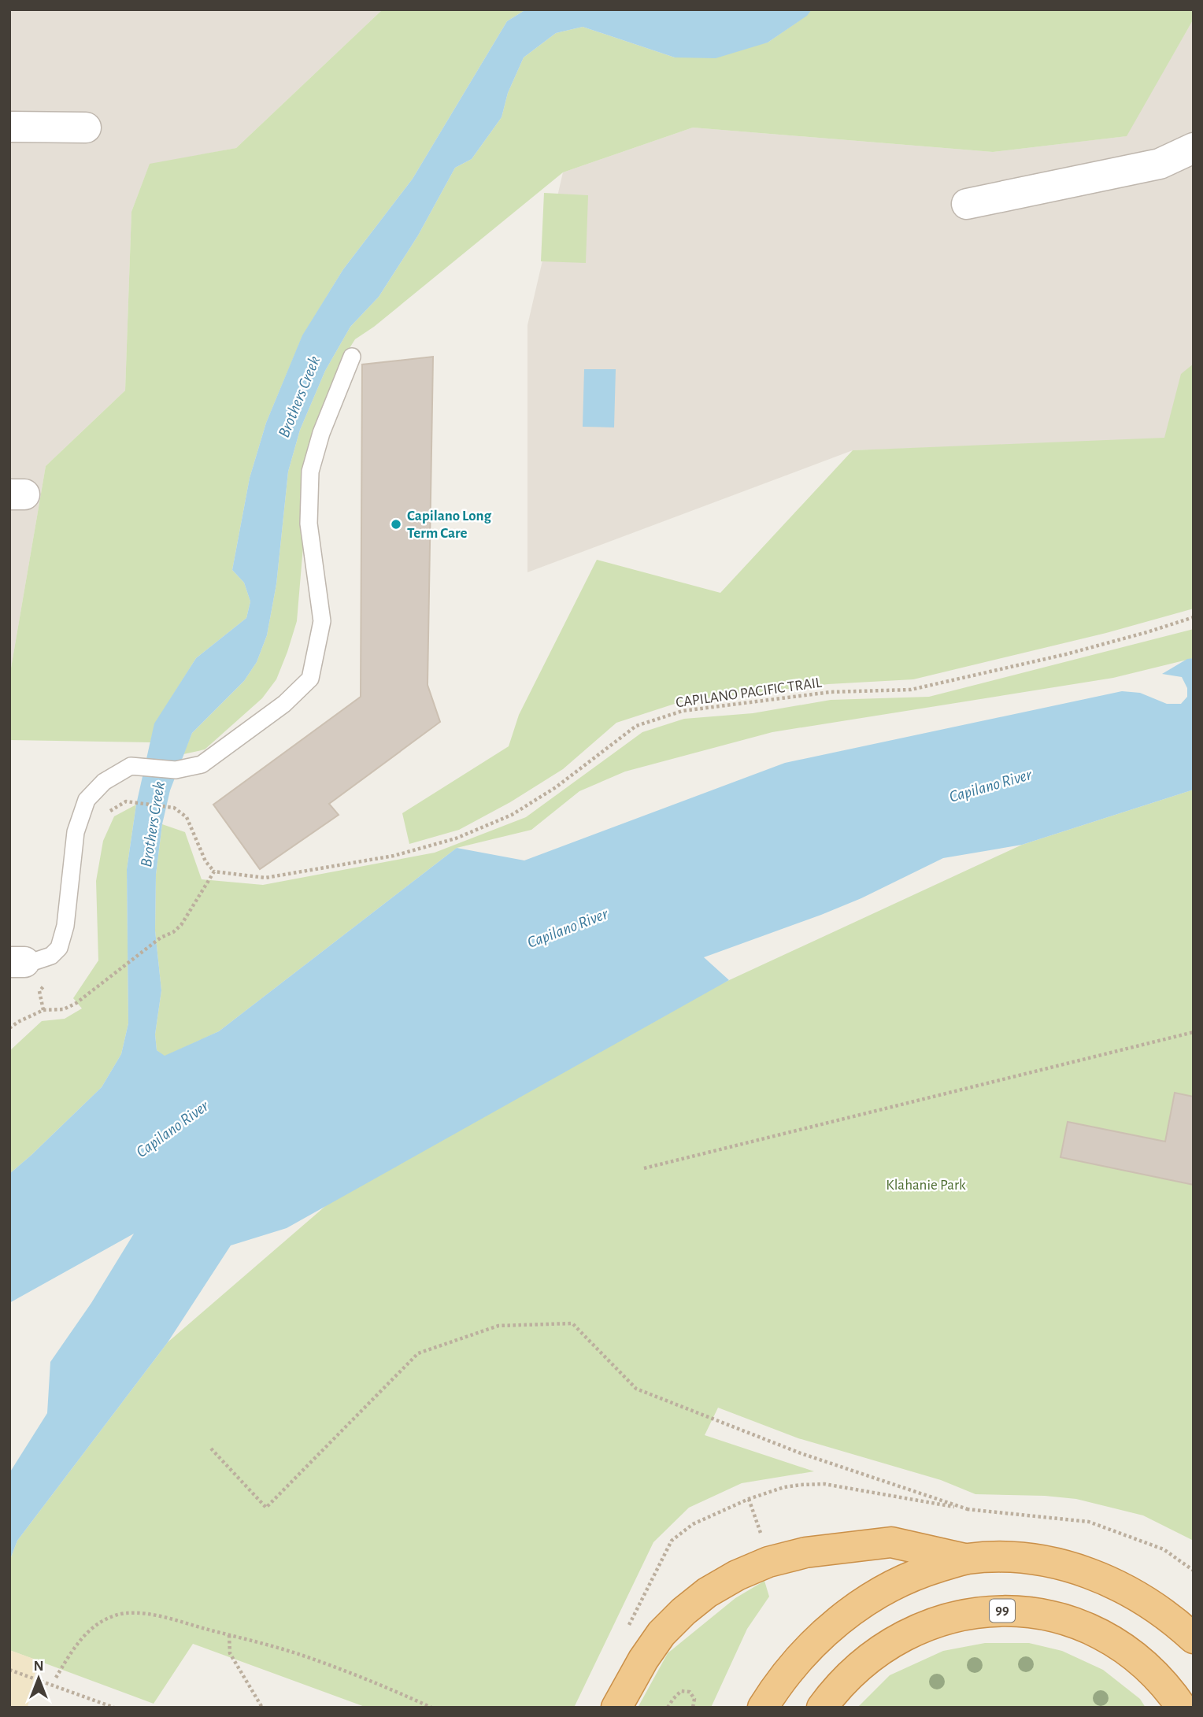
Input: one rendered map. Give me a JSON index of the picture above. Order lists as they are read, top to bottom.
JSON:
{
  "streets": {
    "highway": ["99"],
    "path": ["CAPILANO PACIFIC TRAIL"]
  },
  "water": ["Brothers Creek", "Capilano River"],
  "parks": ["Klahanie Park"],
  "places": ["Capilano Long Term Care"],
  "north": "top"
}
